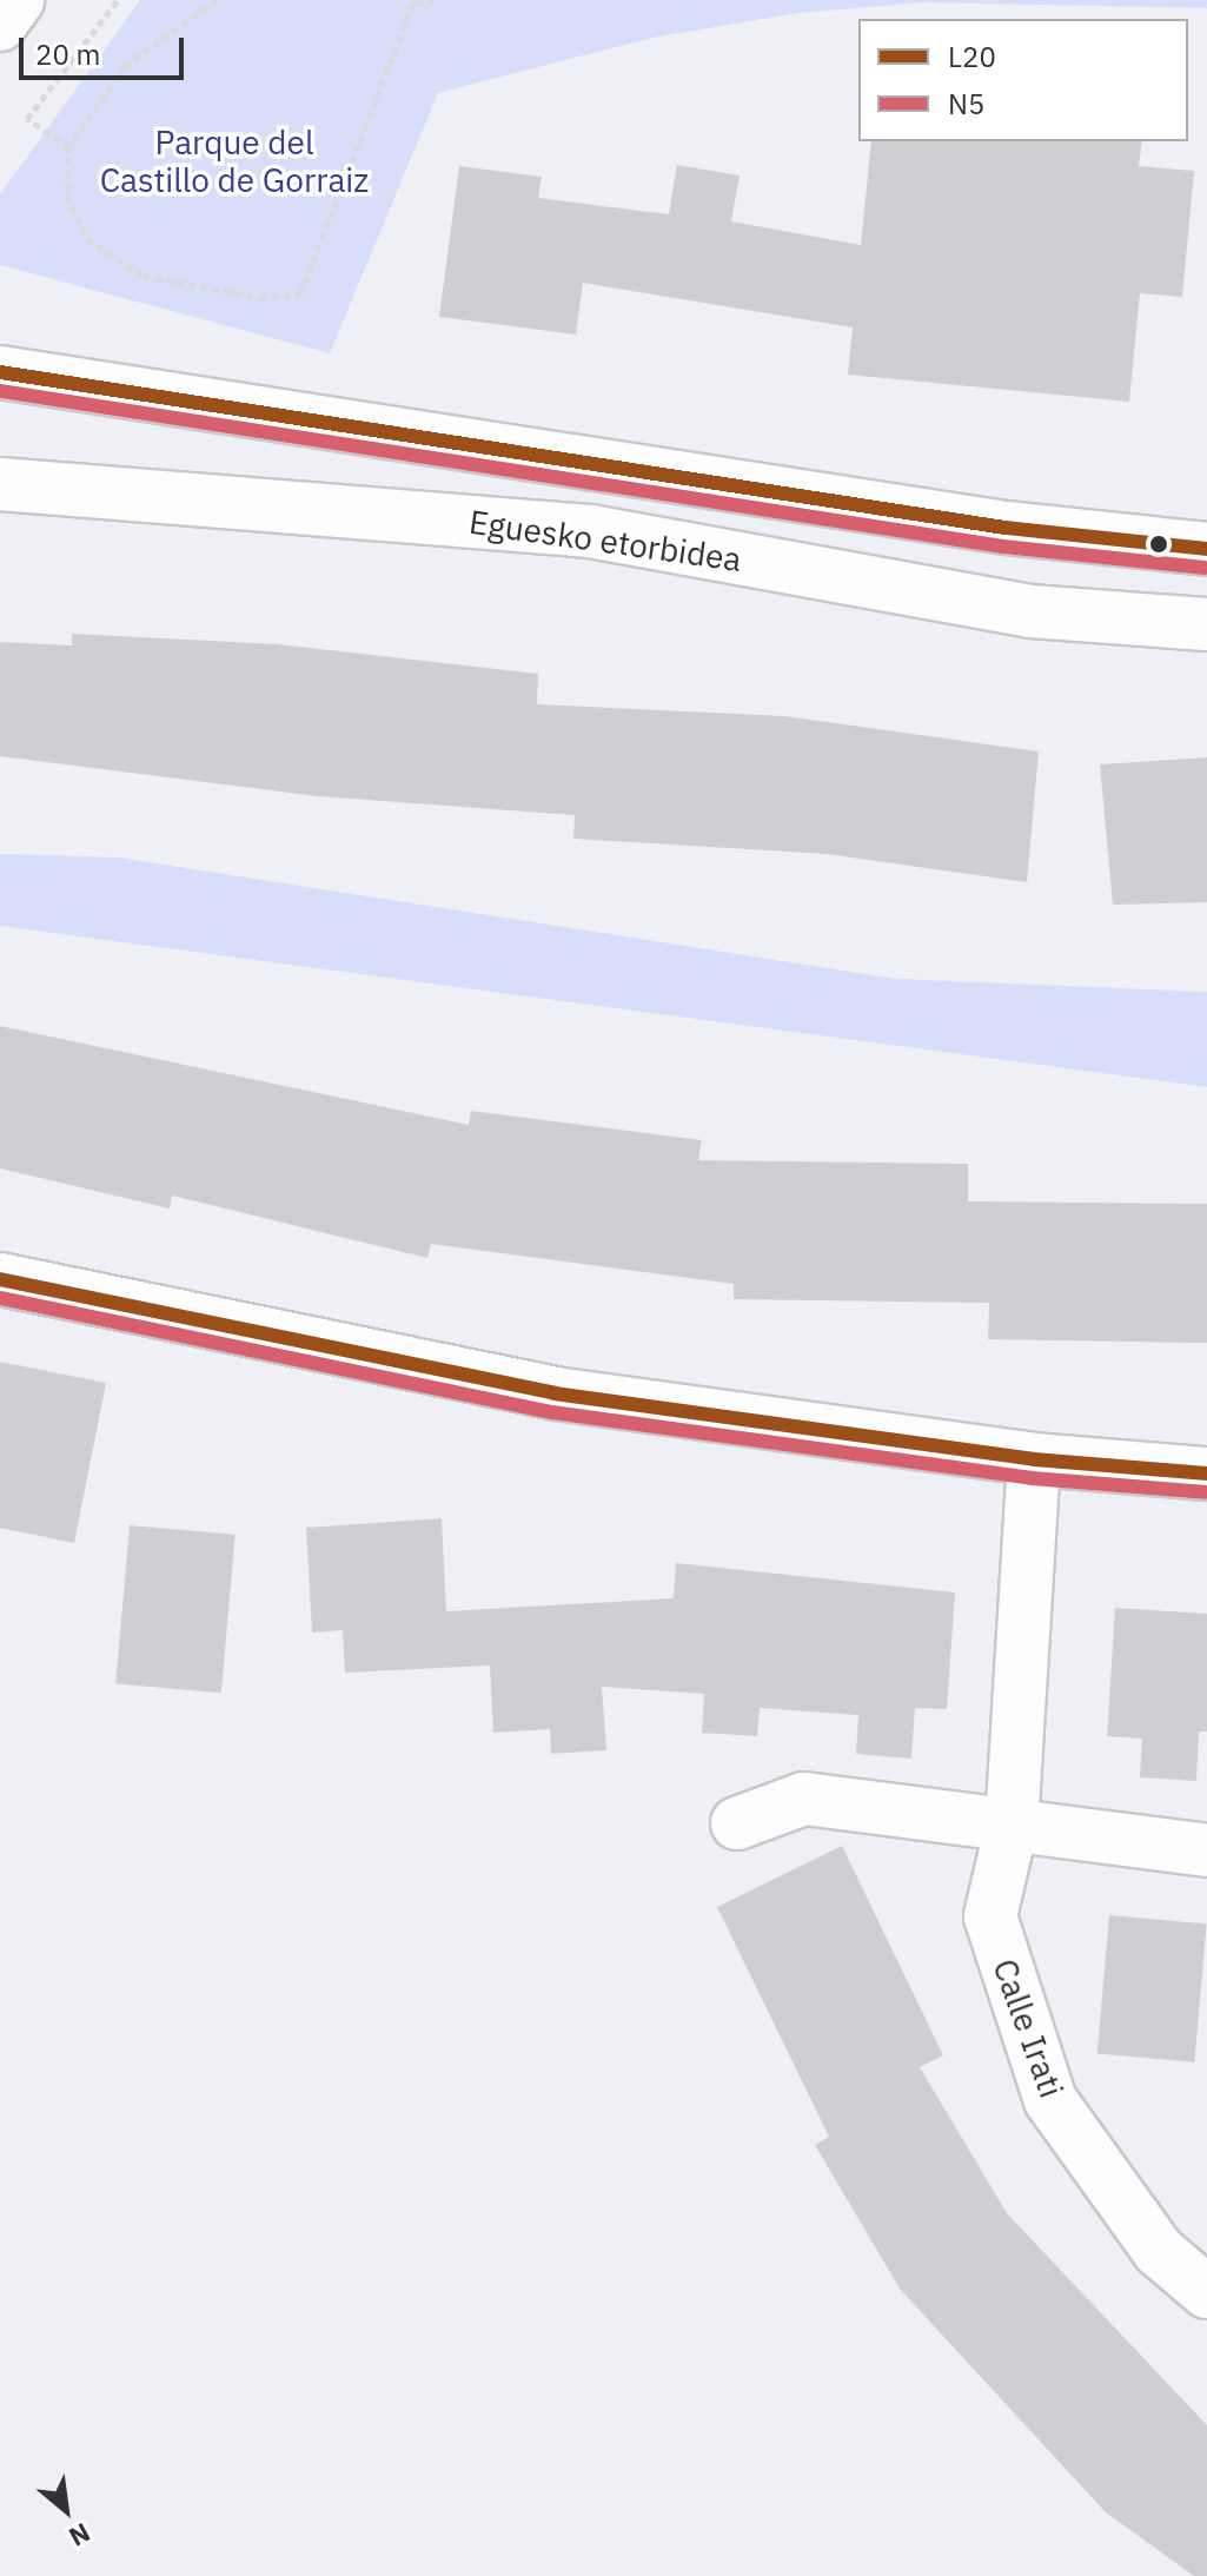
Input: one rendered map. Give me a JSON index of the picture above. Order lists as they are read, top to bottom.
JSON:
{
  "streets": {
    "street": ["Eguesko etorbidea", "Calle Irati"]
  },
  "parks": ["Parque del Castillo de Gorraiz"],
  "lines": ["transit line L20", "transit line N5"],
  "legend": ["L20", "N5"],
  "scale_bar": "20 m",
  "north": "bottom right"
}
